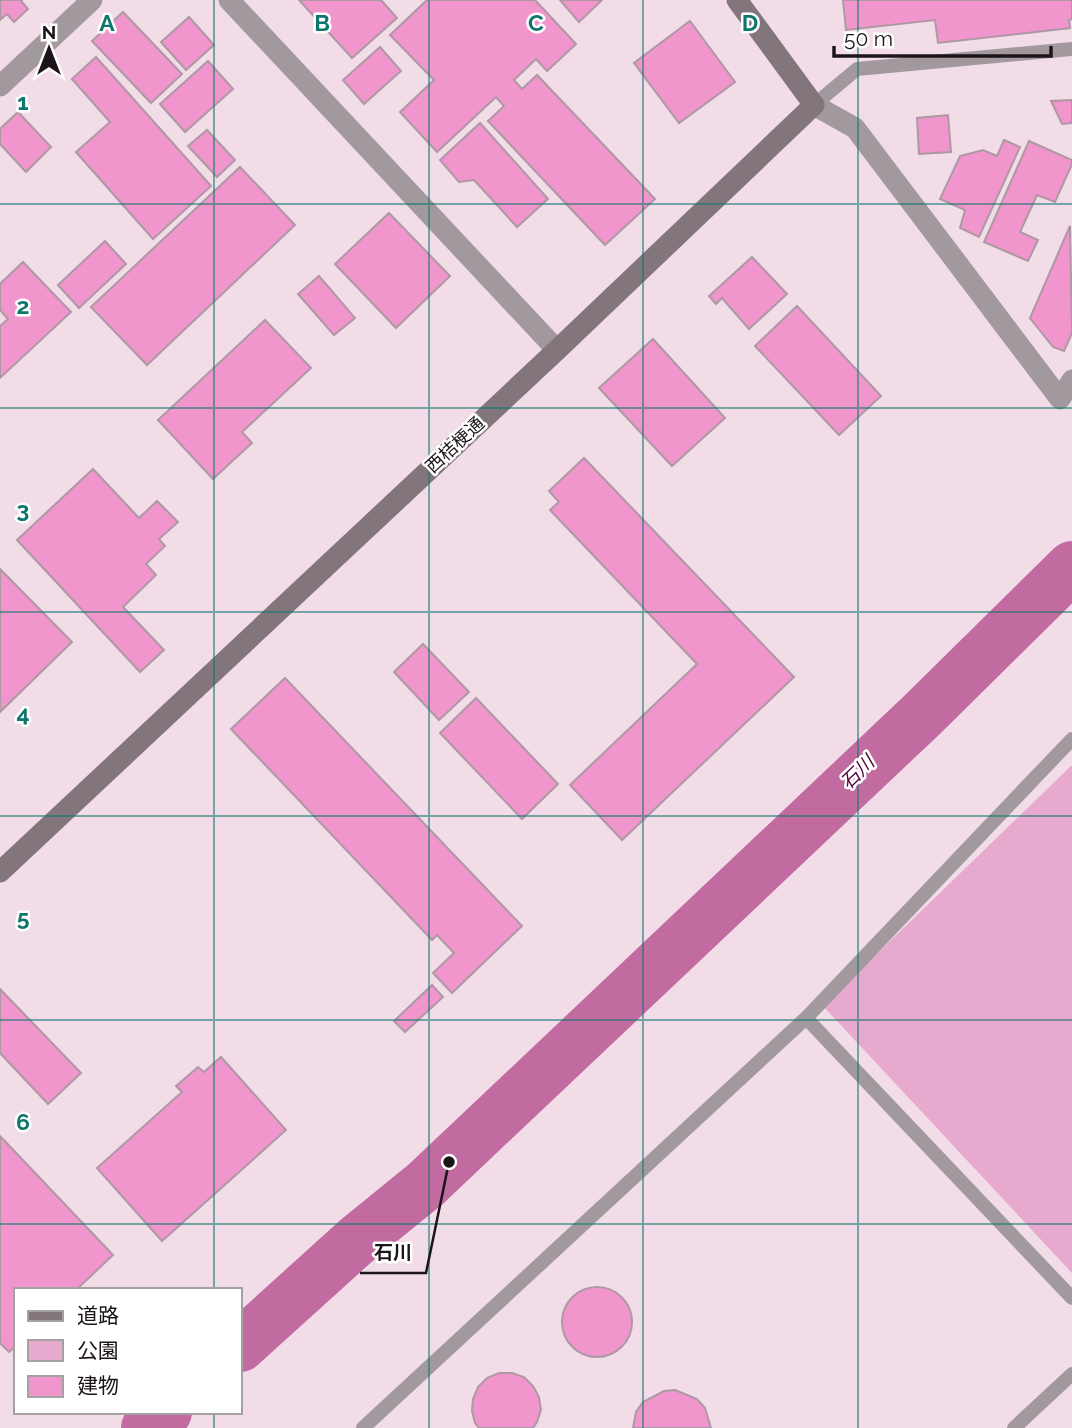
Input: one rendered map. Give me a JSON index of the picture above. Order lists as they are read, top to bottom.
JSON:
{
  "streets": {
    "street": ["西桔梗通"]
  },
  "water": ["石川"],
  "places": ["石川"],
  "legend": ["道路", "公園", "建物"],
  "scale_bar": "50 m",
  "north": "top",
  "grid": {
    "columns": [
      "A",
      "B",
      "C",
      "D"
    ],
    "rows": [
      "1",
      "2",
      "3",
      "4",
      "5",
      "6"
    ]
  }
}
